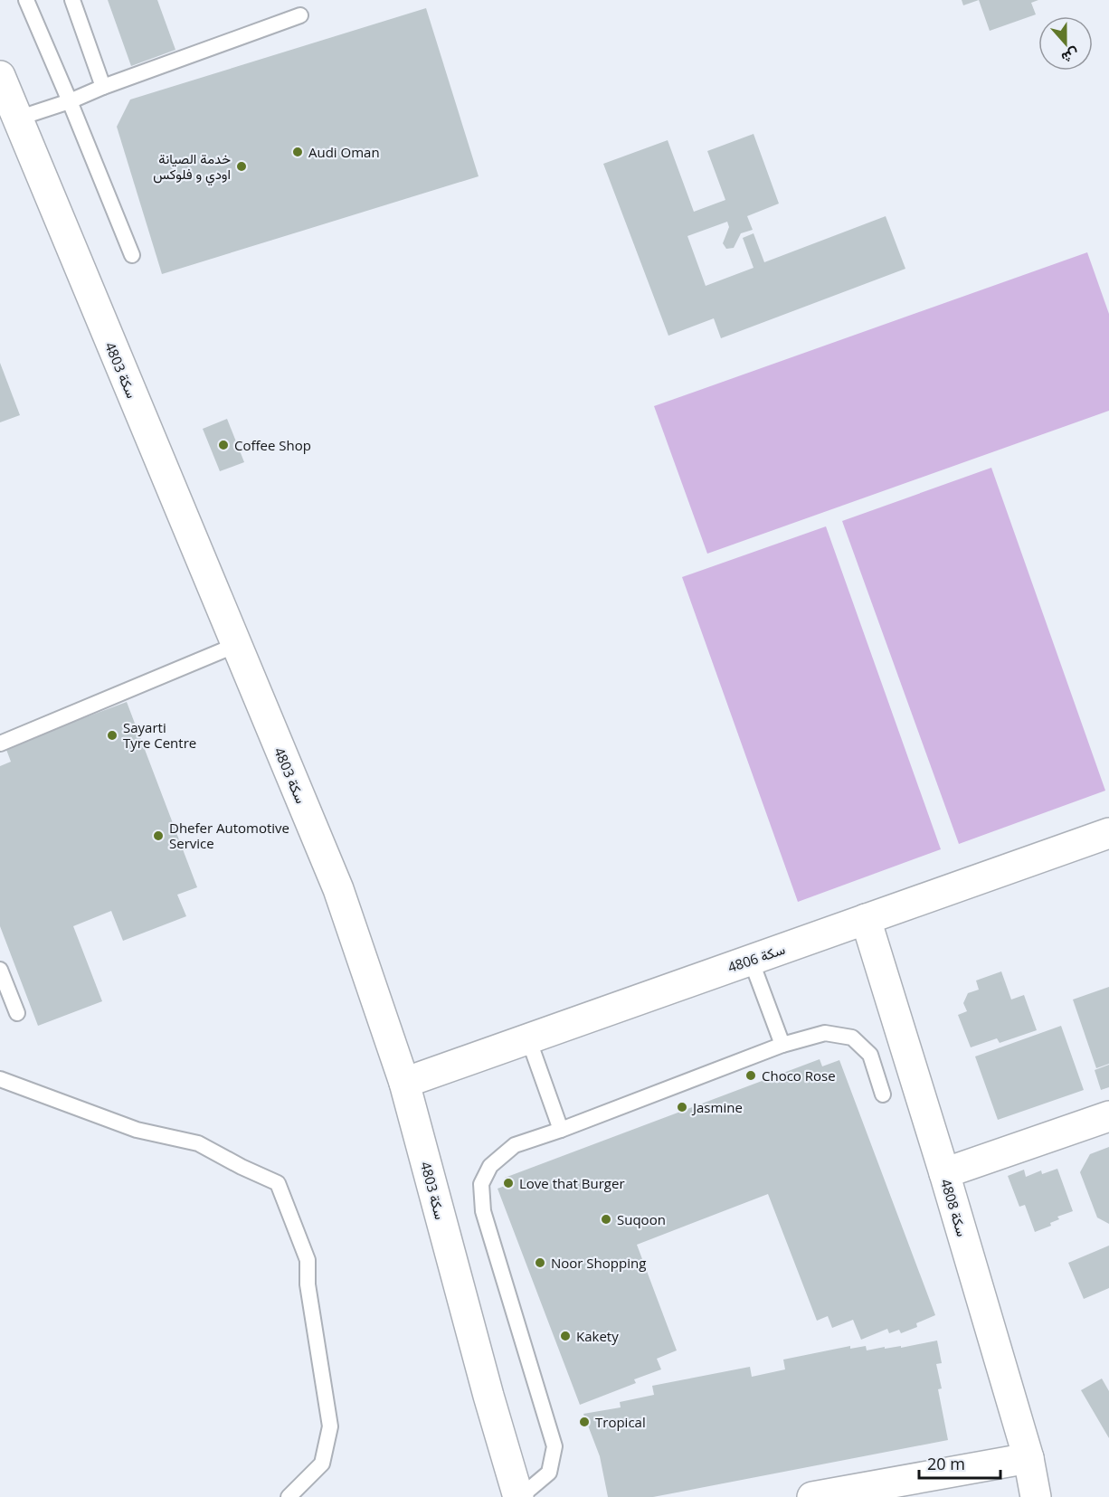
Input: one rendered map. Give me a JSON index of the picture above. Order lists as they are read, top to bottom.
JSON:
{
  "streets": {
    "street": ["سكة 4803", "سكة 4806", "سكة 4808"]
  },
  "crossings": [
    ["سكة 4803", "سكة 4806"],
    ["سكة 4806", "سكة 4808"]
  ],
  "places": [
    "Audi Oman",
    "خدمة الصيانة اودي و فلوكس",
    "Coffee Shop",
    "Sayarti Tyre Centre",
    "Dhefer Automotive Service",
    "Choco Rose",
    "Jasmine",
    "Love that Burger",
    "Suqoon",
    "Noor Shopping",
    "Kakety",
    "Tropical"
  ],
  "scale_bar": "20 m",
  "north": "bottom"
}
